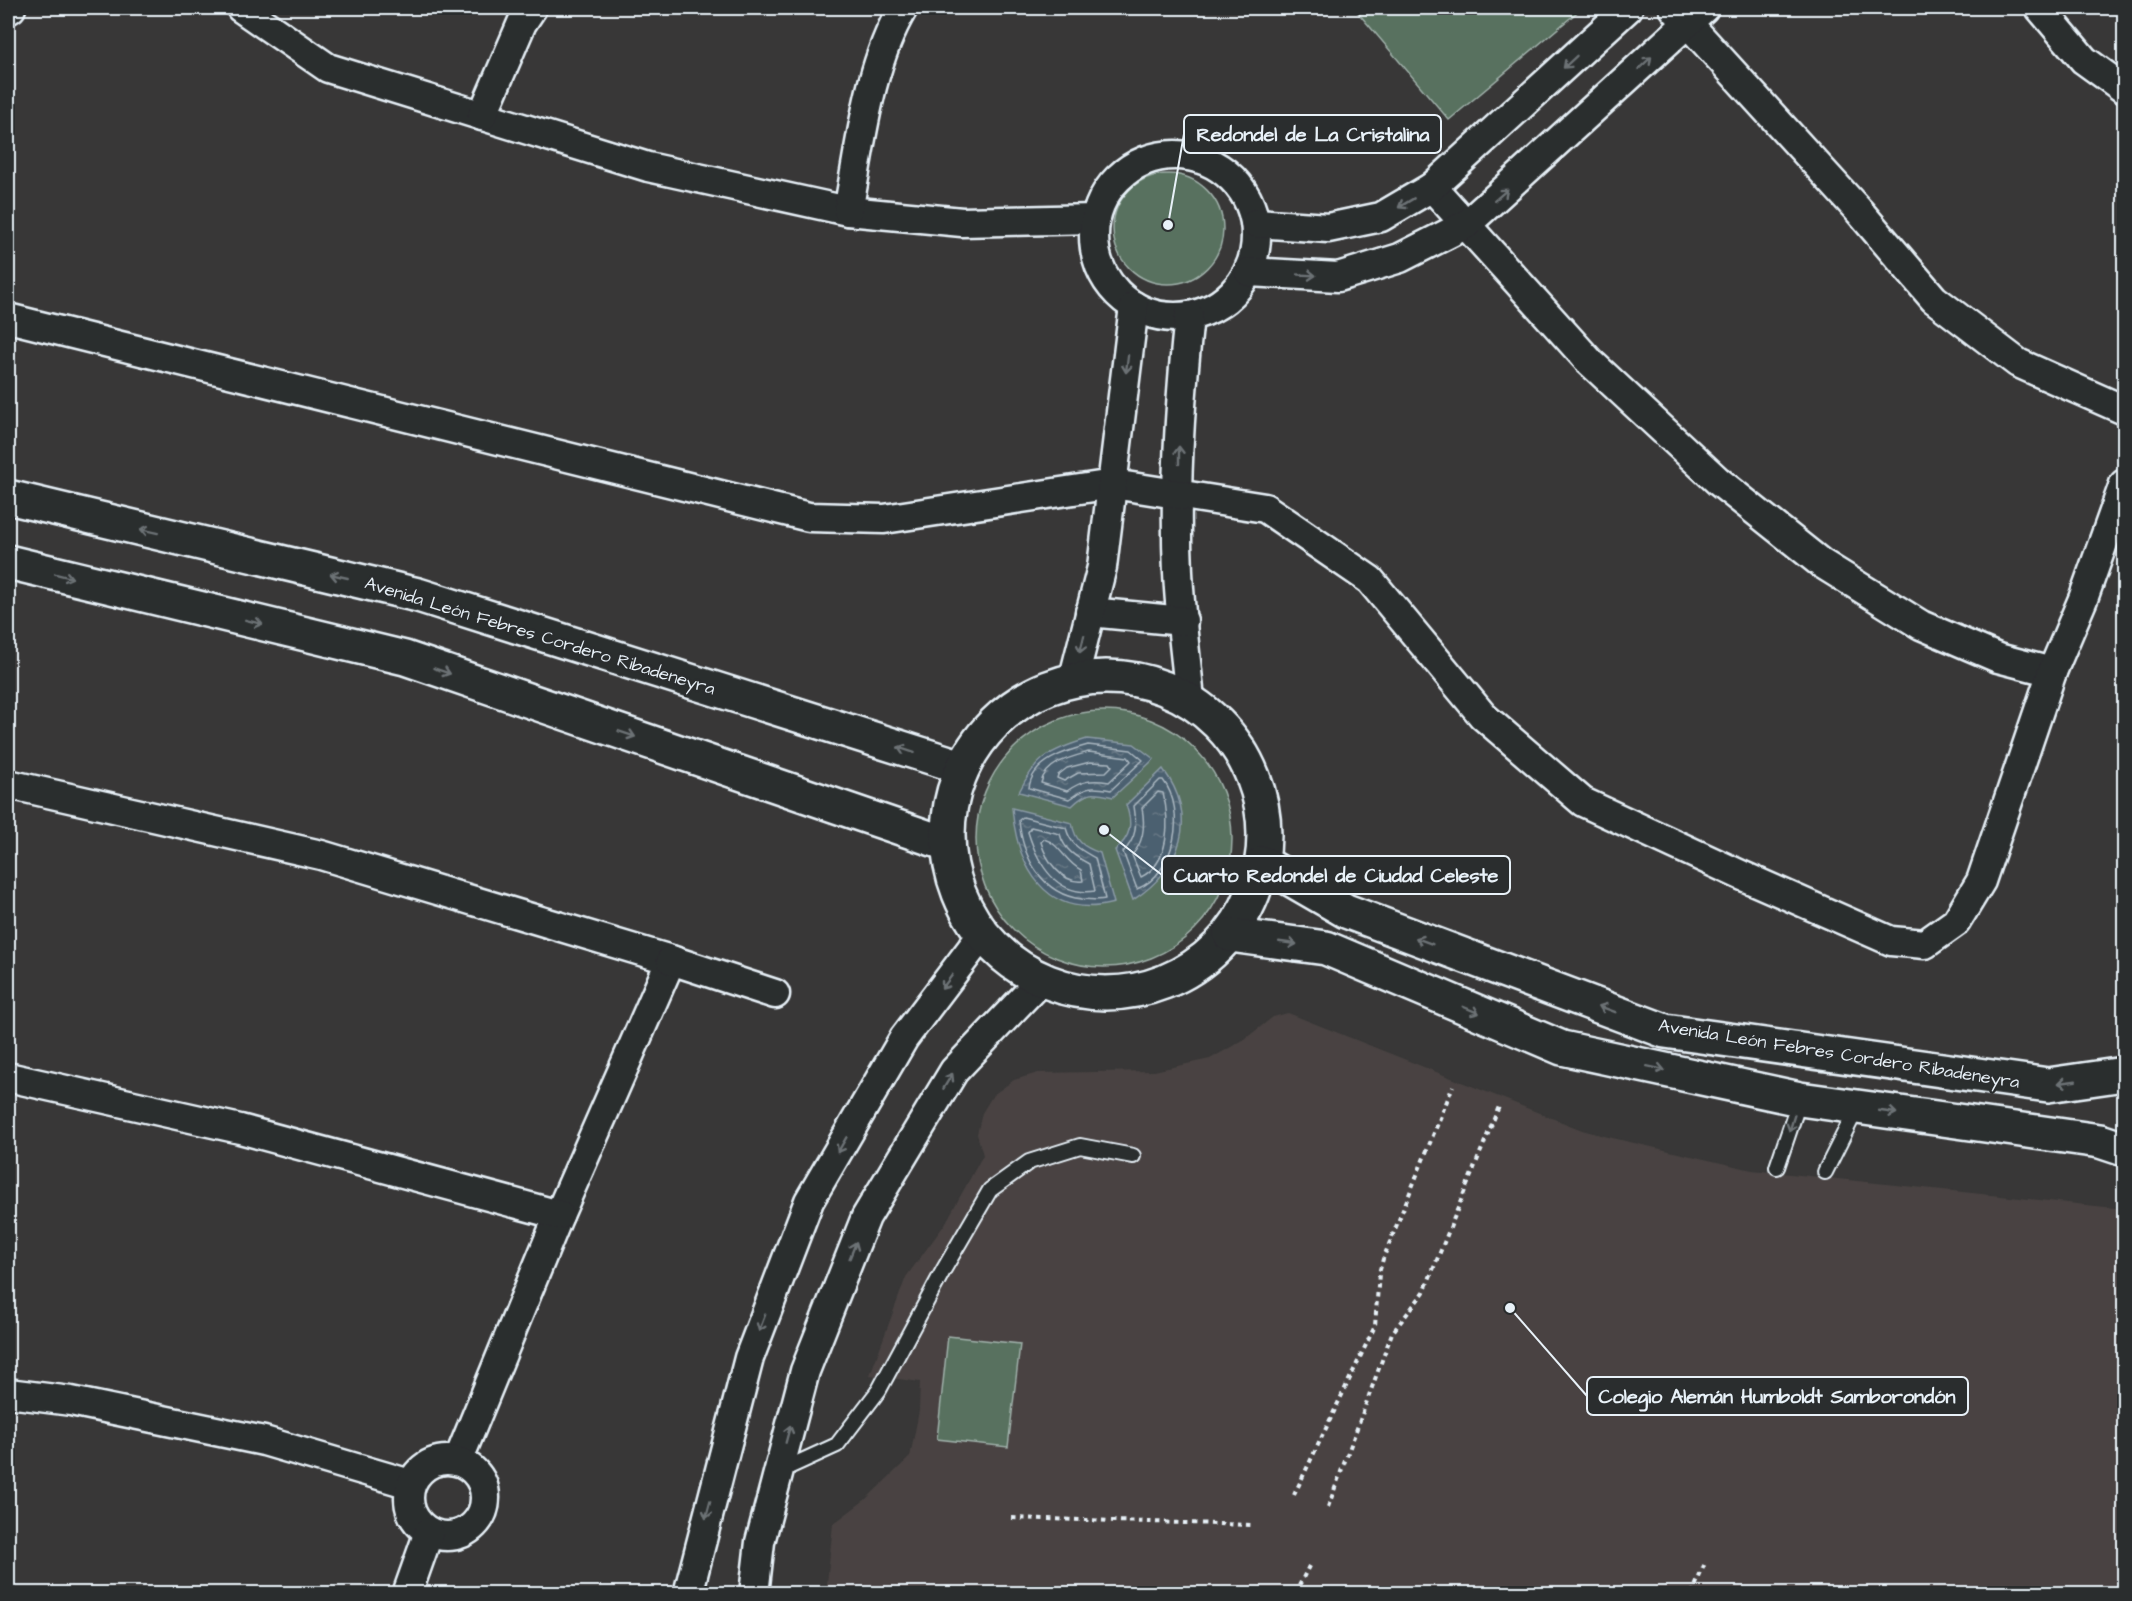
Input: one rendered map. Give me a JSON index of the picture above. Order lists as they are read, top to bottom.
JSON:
{
  "streets": {
    "street": ["Avenida León Febres Cordero Ribadeneyra"]
  },
  "places": ["Redondel de La Cristalina", "Cuarto Redondel de Ciudad Celeste", "Colegio Alemán Humboldt Samborondón"]
}
